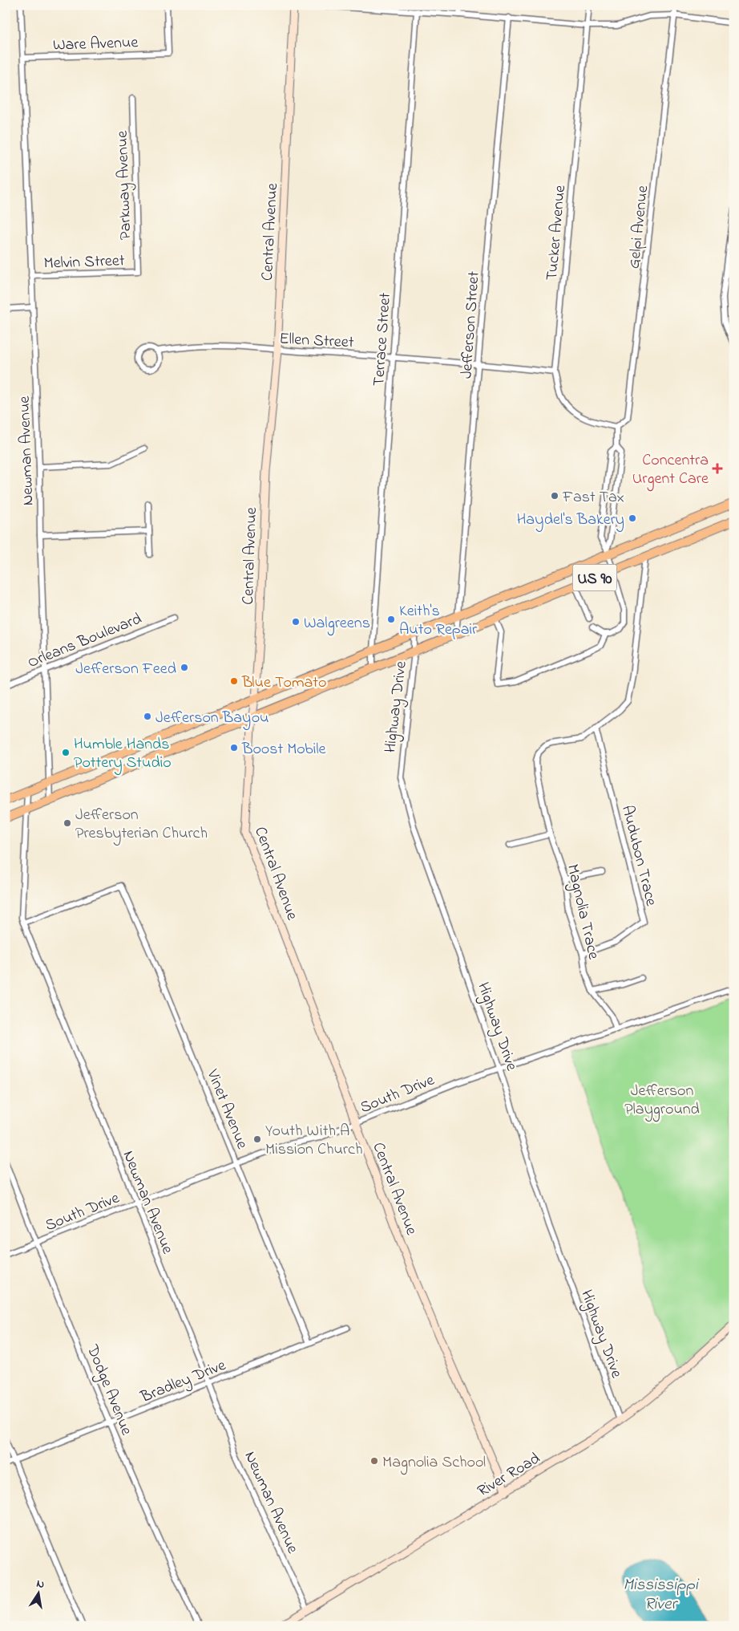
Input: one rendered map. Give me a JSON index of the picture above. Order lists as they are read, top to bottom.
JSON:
{
  "streets": {
    "main road": ["Central Avenue", "US 90", "River Road"],
    "street": [
      "Ware Avenue",
      "Parkway Avenue",
      "Gelpi Avenue",
      "Tucker Avenue",
      "Melvin Street",
      "Jefferson Street",
      "Ellen Street",
      "Terrace Street",
      "Newman Avenue",
      "Orleans Boulevard",
      "Highway Drive",
      "Audubon Trace",
      "Magnolia Trace",
      "South Drive",
      "Vinet Avenue",
      "Bradley Drive",
      "Dodge Avenue"
    ]
  },
  "crossings": [
    ["Ware Avenue", "Newman Avenue"],
    ["Parkway Avenue", "Melvin Street"],
    ["Gelpi Avenue", "Tucker Avenue"],
    ["Central Avenue", "Ellen Street"],
    ["Central Avenue", "US 90"],
    ["Central Avenue", "South Drive"],
    ["Central Avenue", "River Road"],
    ["Tucker Avenue", "Ellen Street"],
    ["Melvin Street", "Newman Avenue"],
    ["Jefferson Street", "Ellen Street"],
    ["Jefferson Street", "US 90"],
    ["Ellen Street", "Terrace Street"],
    ["Terrace Street", "US 90"],
    ["Newman Avenue", "US 90"],
    ["Newman Avenue", "Orleans Boulevard"],
    ["Newman Avenue", "South Drive"],
    ["Newman Avenue", "Vinet Avenue"],
    ["Newman Avenue", "Bradley Drive"],
    ["Newman Avenue", "River Road"],
    ["US 90", "Highway Drive"],
    ["Highway Drive", "South Drive"],
    ["Highway Drive", "River Road"],
    ["Audubon Trace", "Magnolia Trace"],
    ["Magnolia Trace", "South Drive"],
    ["South Drive", "Vinet Avenue"],
    ["South Drive", "Dodge Avenue"],
    ["Vinet Avenue", "Bradley Drive"],
    ["Bradley Drive", "Dodge Avenue"]
  ],
  "water": ["Mississippi River"],
  "parks": ["Jefferson Playground"],
  "places": {
    "health": ["Concentra Urgent Care"],
    "other": [
      "Fast Tax",
      "Haydel's Bakery",
      "Keith's Auto Repair",
      "Walgreens",
      "Jefferson Feed",
      "Blue Tomato",
      "Jefferson Bayou",
      "Boost Mobile",
      "Humble Hands Pottery Studio",
      "Jefferson Presbyterian Church",
      "Youth With A Mission Church",
      "Magnolia School"
    ]
  },
  "north": "top"
}
